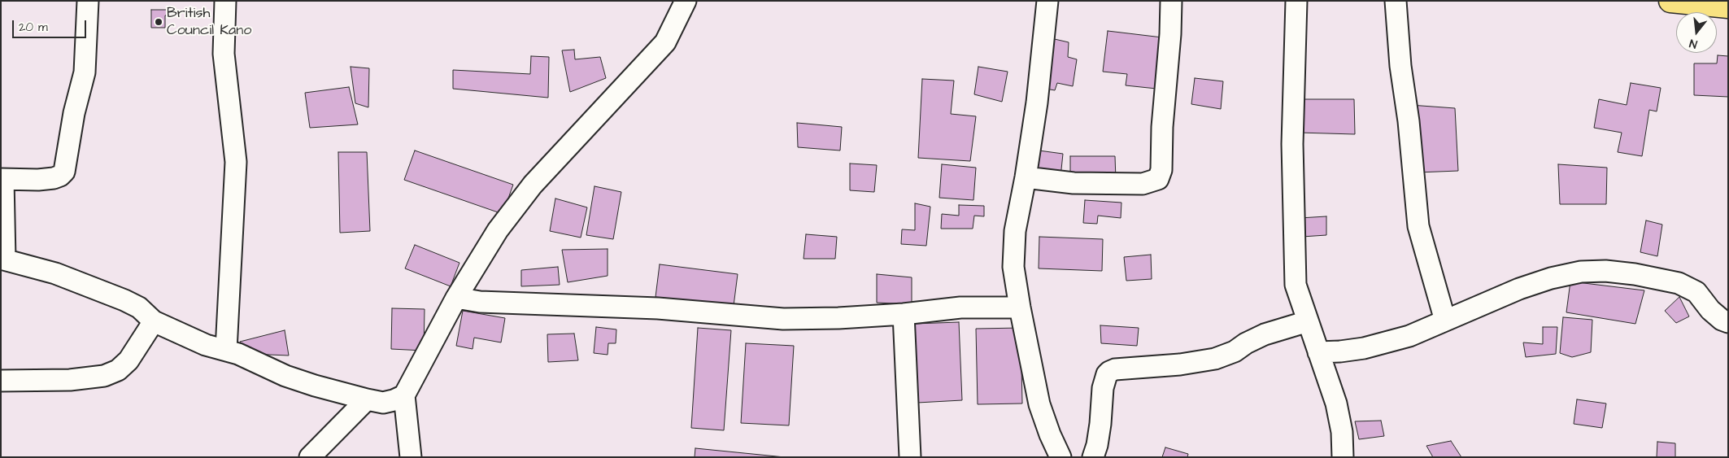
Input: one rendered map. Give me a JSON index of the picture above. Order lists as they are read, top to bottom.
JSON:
{
  "places": ["British Council Kano"],
  "scale_bar": "20 m",
  "north": "bottom"
}
